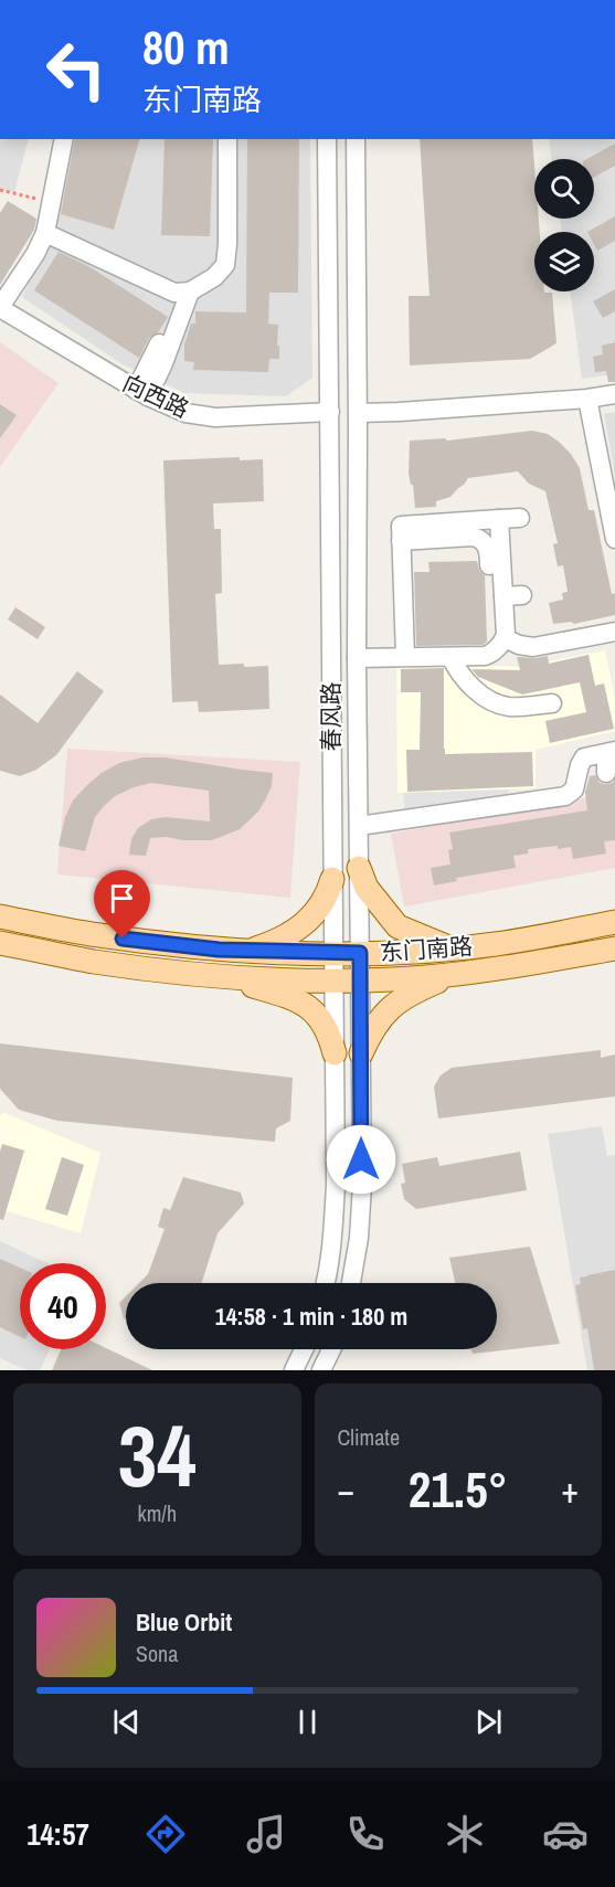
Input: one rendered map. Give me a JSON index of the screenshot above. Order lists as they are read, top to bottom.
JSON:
{
  "streets": {
    "main road": ["东门南路"],
    "street": ["向西路", "春风路"]
  },
  "crossings": [
    ["向西路", "春风路"],
    ["春风路", "东门南路"]
  ],
  "page": {
    "turn": ["80 m", "东门南路"],
    "limit": "40",
    "trip": "14:58 · 1 min · 180 m",
    "tile": [
      ["34", "km/h"],
      "Climate"
    ],
    "heat": ["−", "21.5°", "+"],
    "song": ["Blue Orbit", "Sona"],
    "tabs": "14:57"
  }
}
